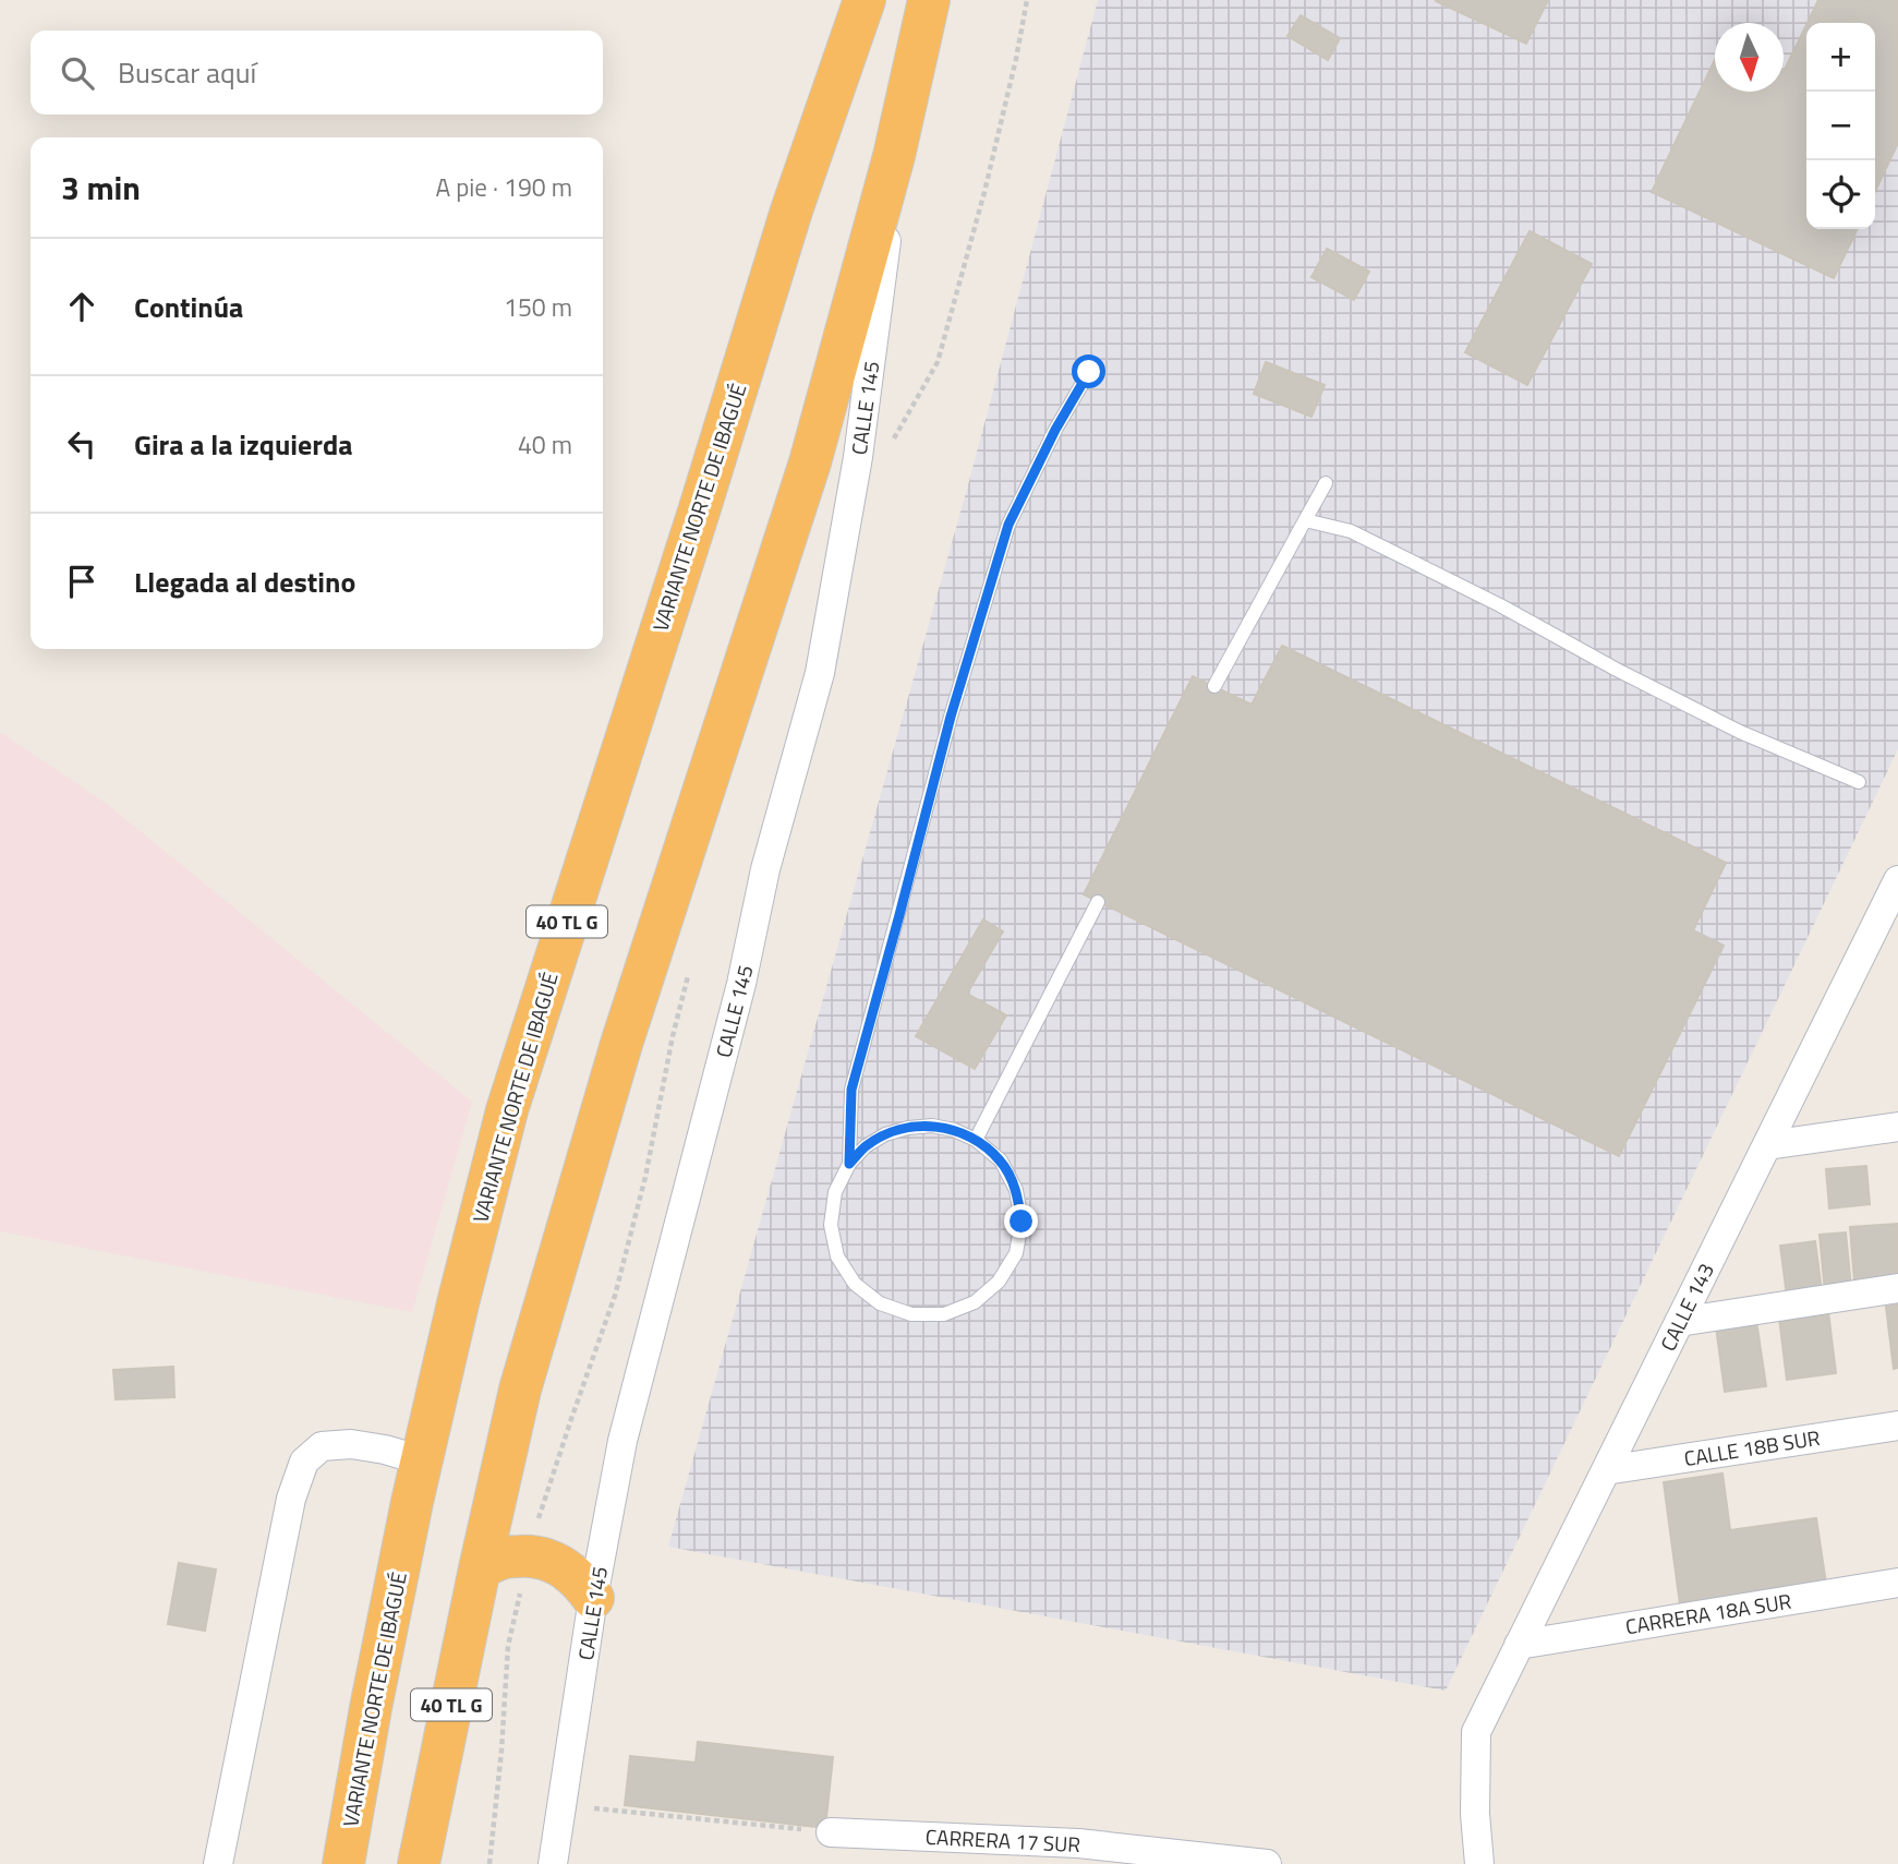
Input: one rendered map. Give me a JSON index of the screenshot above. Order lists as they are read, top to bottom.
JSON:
{
  "streets": {
    "highway": ["VARIANTE NORTE DE IBAGUÉ", "40 TL G"],
    "street": [
      "CALLE 145",
      "CALLE 143",
      "CALLE 18B SUR",
      "CARRERA 18A SUR",
      "CARRERA 17 SUR"
    ]
  },
  "crossings": [
    ["CALLE 145", "40 TL G"],
    ["CALLE 143", "CALLE 18B SUR"],
    ["CALLE 143", "CARRERA 18A SUR"]
  ],
  "north": "bottom",
  "page": {
    "map_buttons": ["+", "−"],
    "search": "Buscar aquí",
    "heading": ["3 min", "A pie · 190 m"],
    "list": [
      ["Continúa", "150 m"],
      ["Gira a la izquierda", "40 m"],
      "Llegada al destino"
    ]
  }
}
